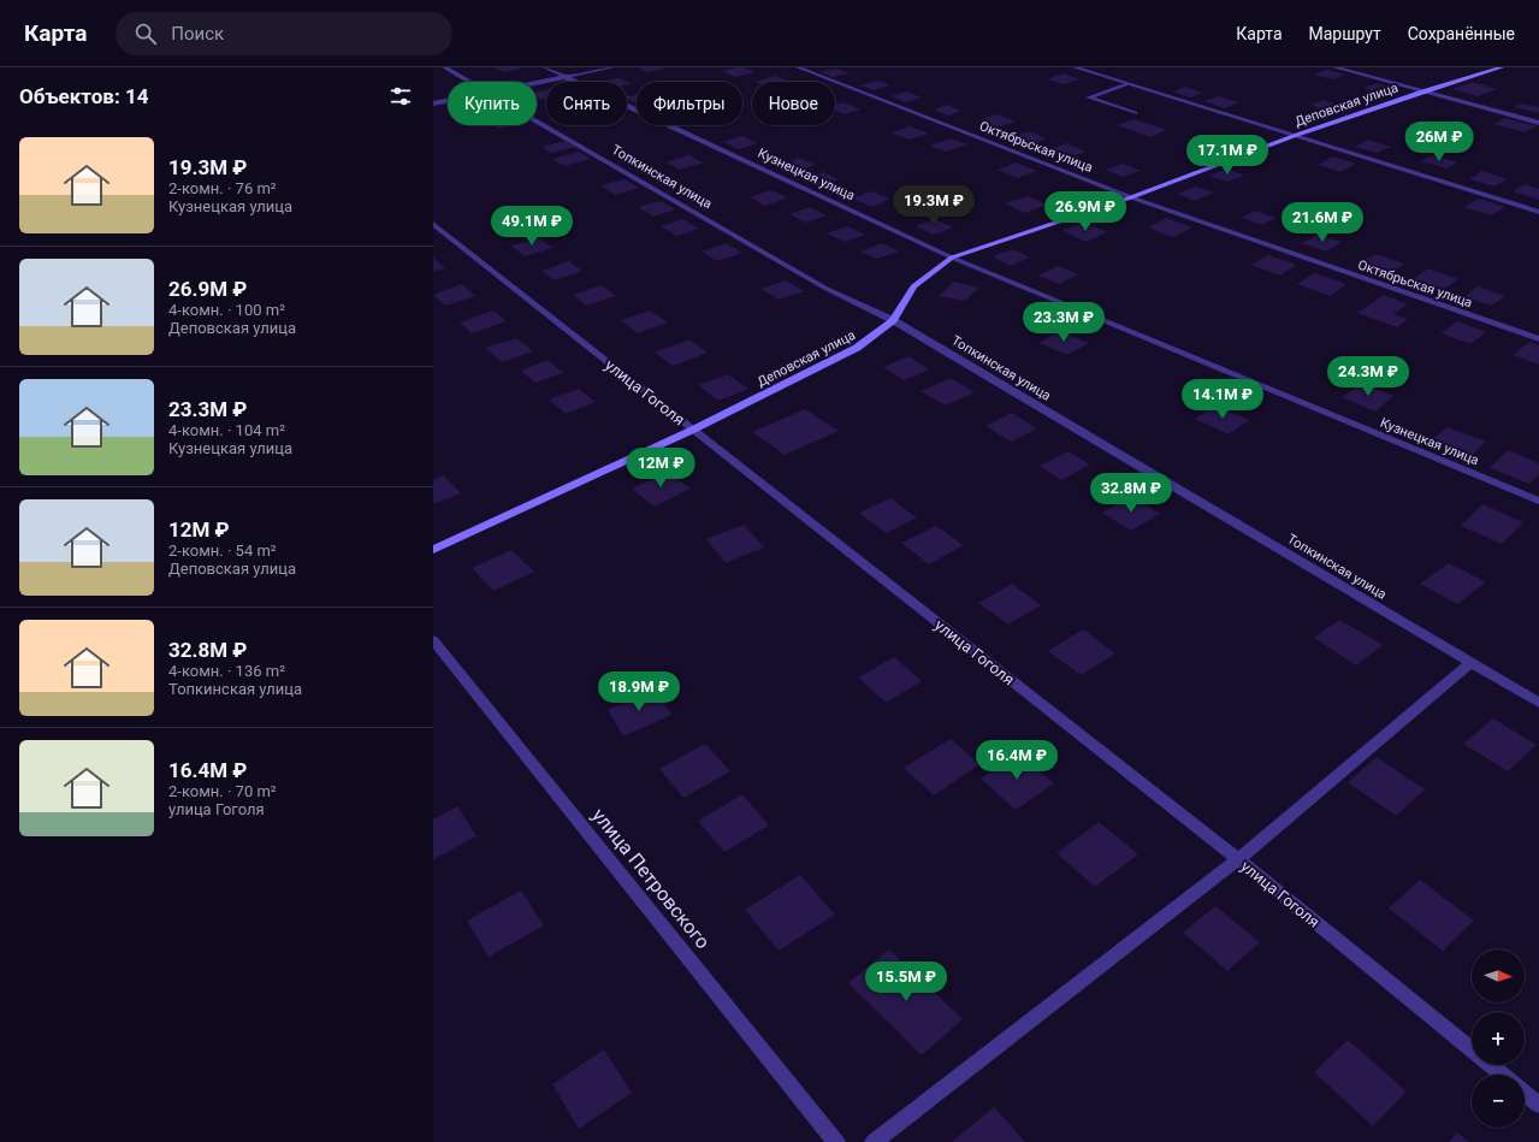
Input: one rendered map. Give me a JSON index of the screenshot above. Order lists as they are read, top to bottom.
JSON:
{
  "streets": {
    "street": [
      "Деповская улица",
      "Октябрьская улица",
      "Кузнецкая улица",
      "Топкинская улица",
      "улица Гоголя",
      "улица Петровского"
    ]
  },
  "crossings": [
    ["Деповская улица", "Октябрьская улица"],
    ["Деповская улица", "Кузнецкая улица"],
    ["Деповская улица", "Топкинская улица"],
    ["Деповская улица", "улица Гоголя"]
  ],
  "north": "right",
  "page": {
    "header": "Карта",
    "search": "Поиск",
    "nav": ["Карта", "Маршрут", "Сохранённые"],
    "heading": "Объектов: 14",
    "chip": [
      "Купить",
      "Снять",
      "Фильтры",
      "Новое"
    ],
    "price": [
      "26M ₽",
      "17.1M ₽",
      "19.3M ₽",
      "26.9M ₽",
      "21.6M ₽",
      "49.1M ₽",
      "23.3M ₽",
      "24.3M ₽",
      "14.1M ₽",
      "12M ₽",
      "32.8M ₽",
      "18.9M ₽",
      "16.4M ₽",
      "15.5M ₽"
    ],
    "list": [
      {
        "name": "19.3M ₽",
        "note": "2-комн. · 76 m² · Кузнецкая улица"
      },
      {
        "name": "26.9M ₽",
        "note": "4-комн. · 100 m² · Деповская улица"
      },
      {
        "name": "23.3M ₽",
        "note": "4-комн. · 104 m² · Кузнецкая улица"
      },
      {
        "name": "12M ₽",
        "note": "2-комн. · 54 m² · Деповская улица"
      },
      {
        "name": "32.8M ₽",
        "note": "4-комн. · 136 m² · Топкинская улица"
      },
      {
        "name": "16.4M ₽",
        "note": "2-комн. · 70 m² · улица Гоголя"
      }
    ],
    "map_buttons": ["+", "−"]
  }
}
